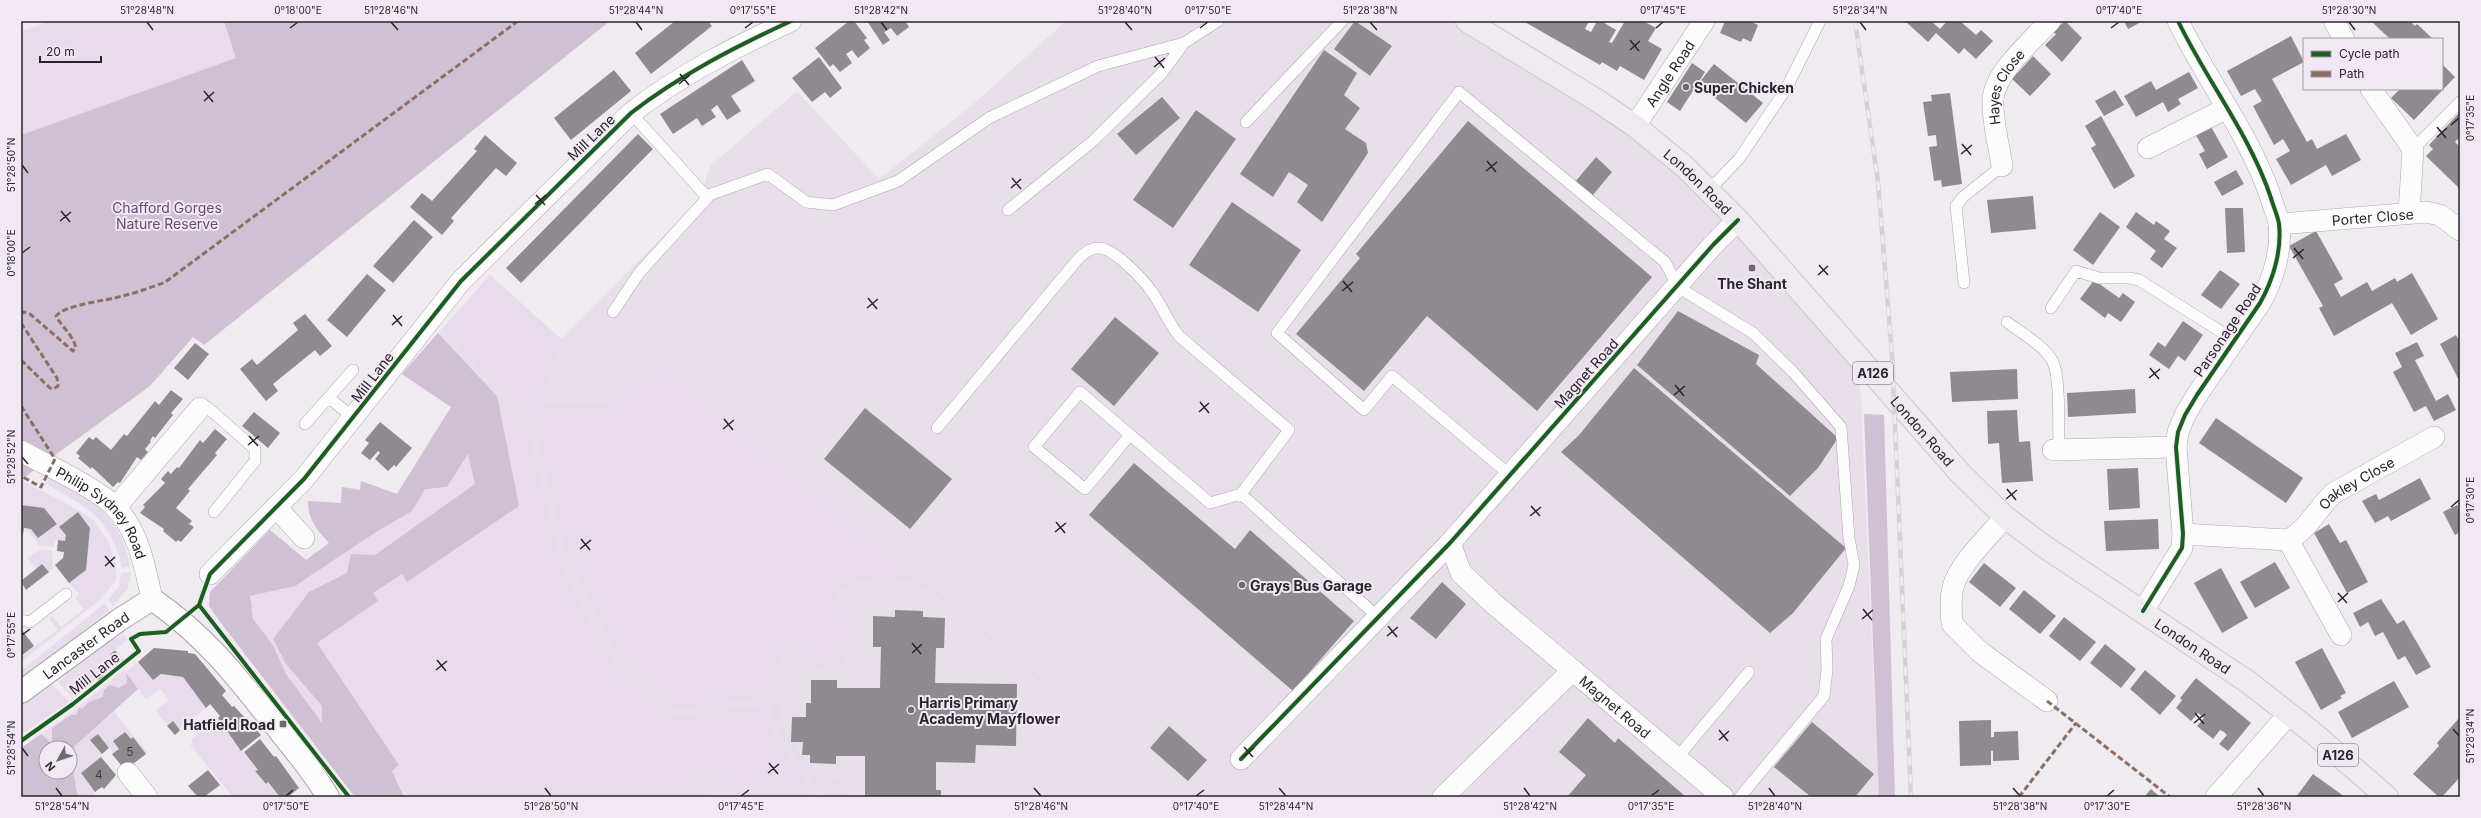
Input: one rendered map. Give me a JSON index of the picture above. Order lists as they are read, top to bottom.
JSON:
{
  "streets": {
    "main road": ["London Road", "A126"],
    "street": [
      "Angle Road",
      "Hayes Close",
      "Mill Lane",
      "Porter Close",
      "Parsonage Road",
      "Magnet Road",
      "Oakley Close",
      "Philip Sydney Road",
      "Lancaster Road"
    ]
  },
  "crossings": [
    ["Angle Road", "London Road"],
    ["London Road", "Parsonage Road"],
    ["London Road", "Magnet Road"],
    ["Porter Close", "Parsonage Road"],
    ["Philip Sydney Road", "Lancaster Road"]
  ],
  "parks": ["Chafford Gorges Nature Reserve"],
  "places": {
    "other": ["Super Chicken", "Grays Bus Garage", "Harris Primary Academy Mayflower"],
    "transit": ["The Shant", "Hatfield Road"]
  },
  "house_numbers": ["5", "4"],
  "legend": ["Cycle path", "Path"],
  "scale_bar": "20 m",
  "north": "bottom left",
  "coordinates": [
    "51°28'48\"N",
    "0°18'00\"E",
    "51°28'46\"N",
    "51°28'44\"N",
    "0°17'55\"E",
    "51°28'42\"N",
    "51°28'40\"N",
    "0°17'50\"E",
    "51°28'38\"N",
    "0°17'45\"E",
    "51°28'34\"N",
    "0°17'40\"E",
    "51°28'30\"N",
    "0°17'35\"E",
    "51°28'50\"N",
    "51°28'52\"N",
    "0°17'30\"E",
    "51°28'54\"N",
    "51°28'36\"N"
  ]
}
